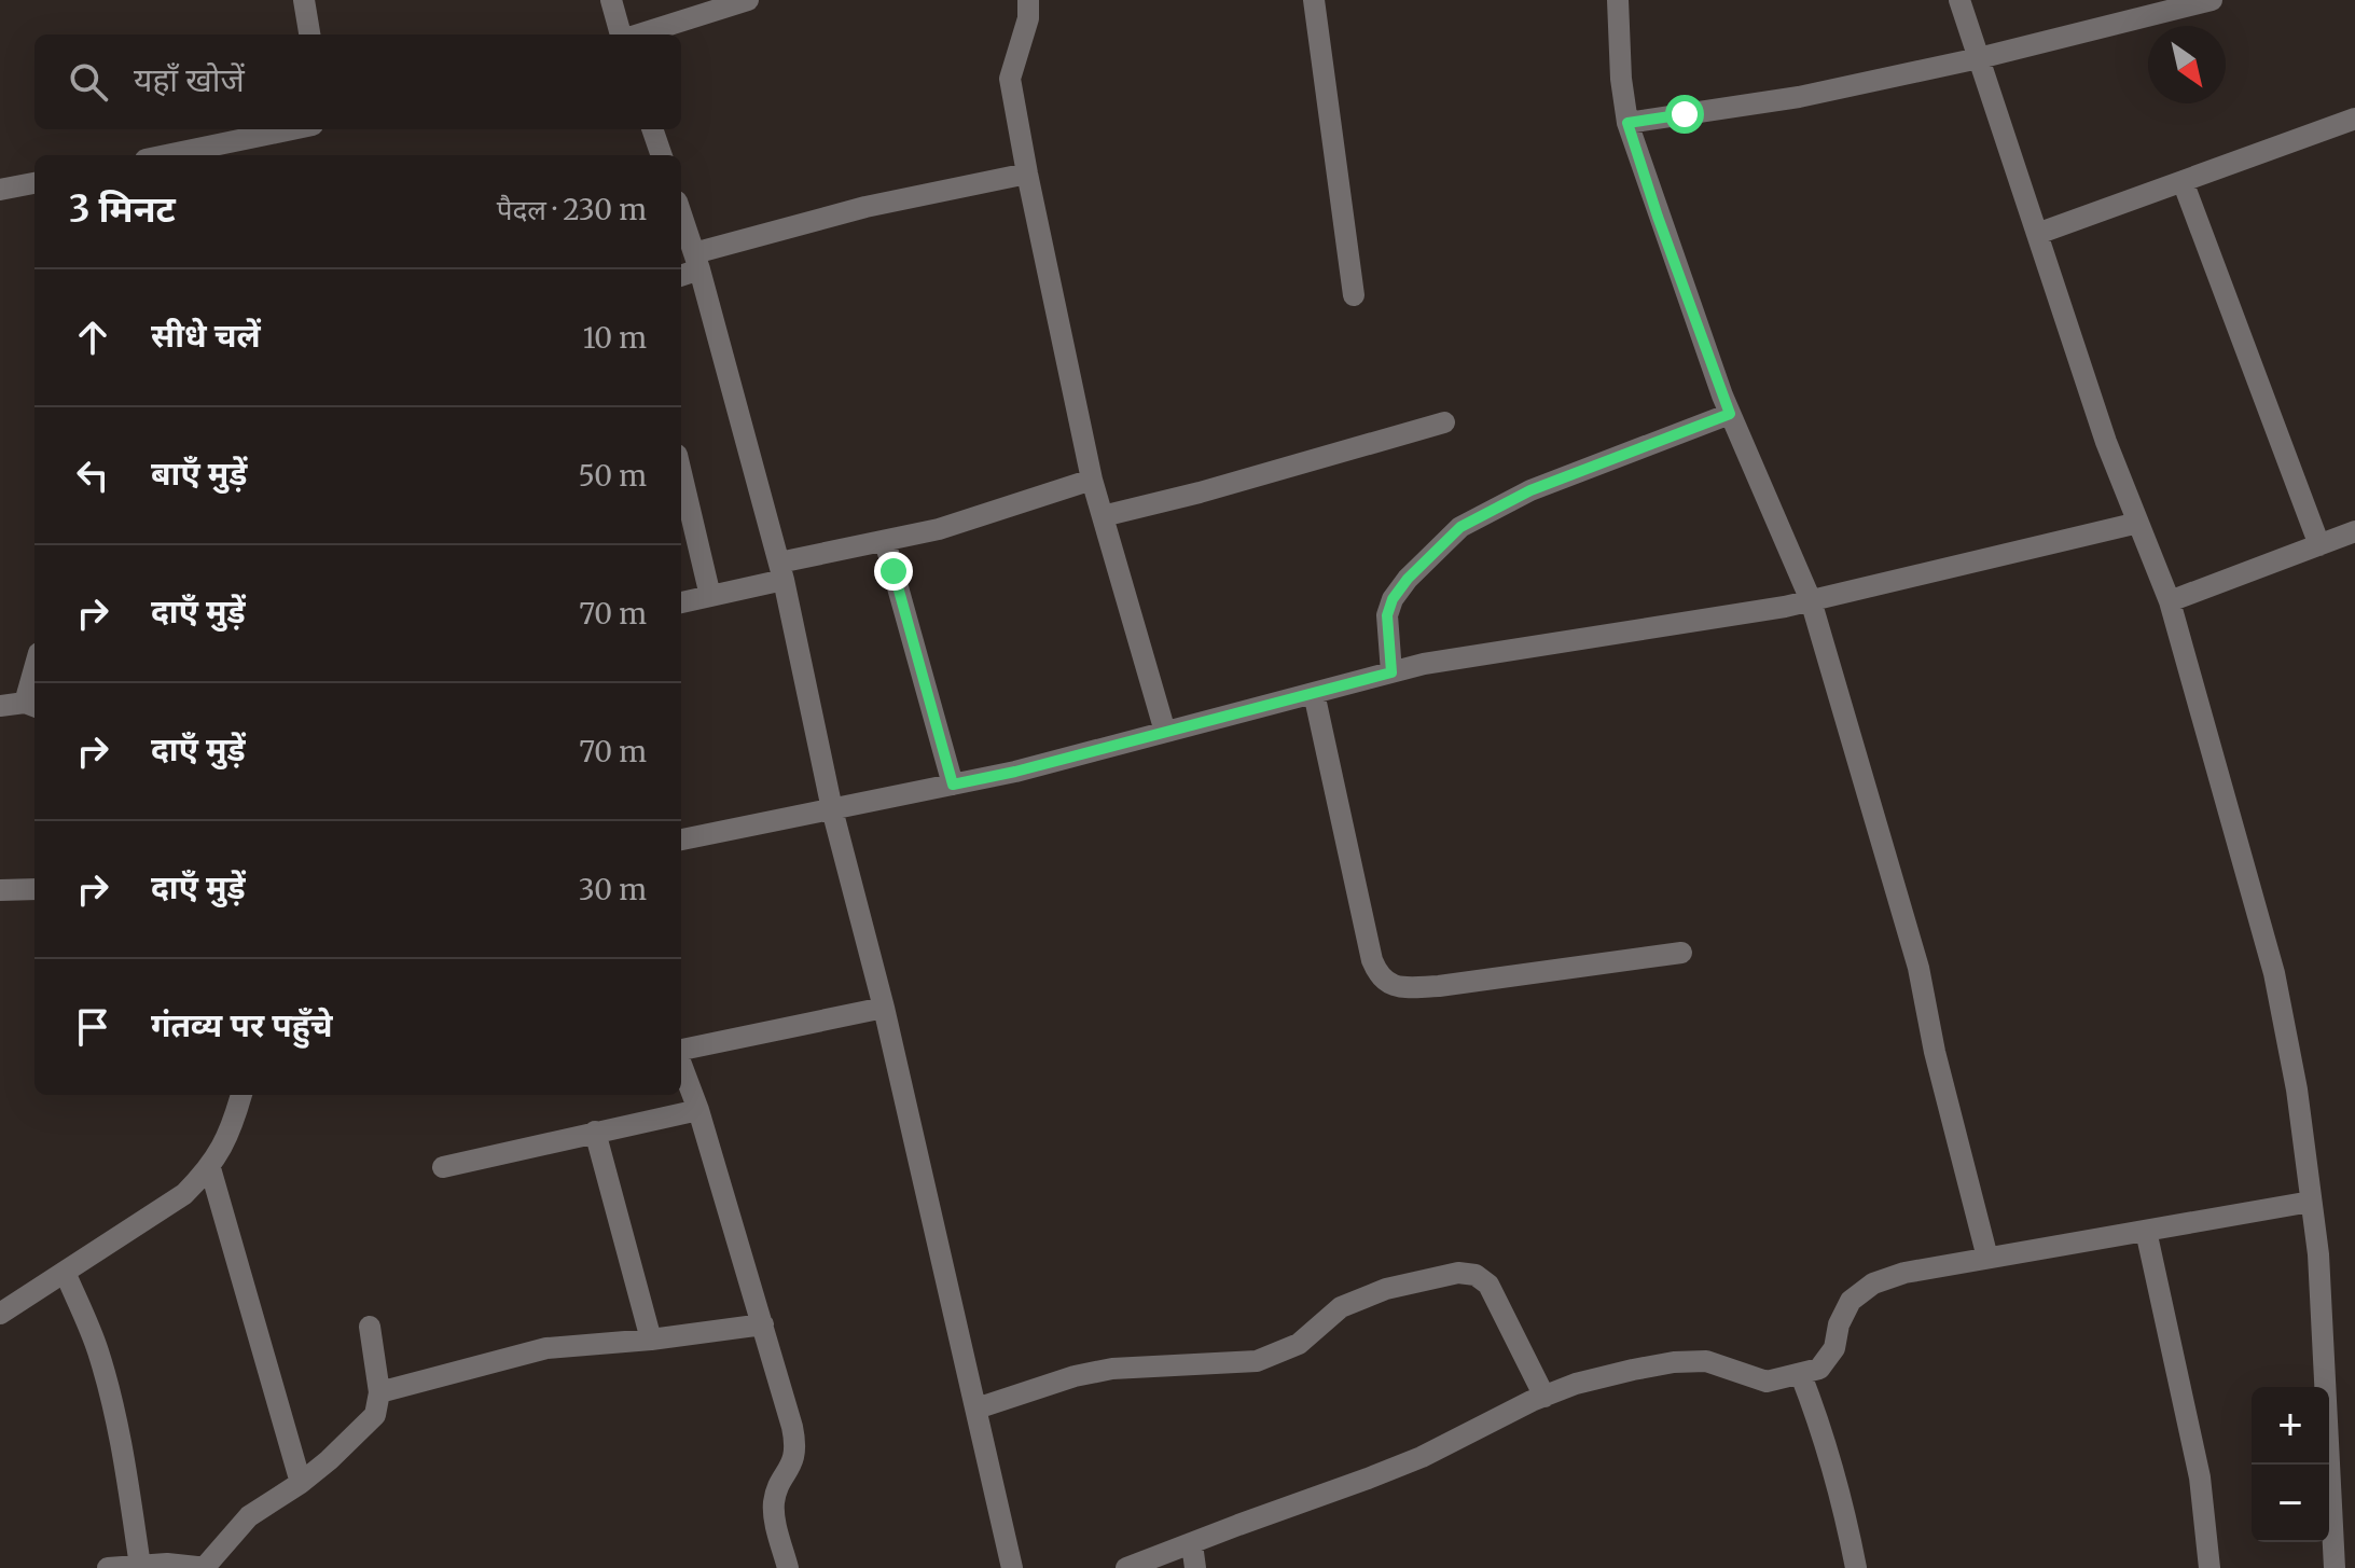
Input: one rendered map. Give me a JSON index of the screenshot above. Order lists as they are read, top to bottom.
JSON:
{
  "north": "bottom right",
  "page": {
    "search": "यहाँ खोजें",
    "heading": ["3 मिनट", "पैदल · 230 m"],
    "list": [
      ["सीधे चलें", "10 m"],
      ["बाएँ मुड़ें", "50 m"],
      ["दाएँ मुड़ें", "70 m"],
      ["दाएँ मुड़ें", "70 m"],
      ["दाएँ मुड़ें", "30 m"],
      "गंतव्य पर पहुँचे"
    ],
    "map_buttons": ["+", "−"]
  }
}
